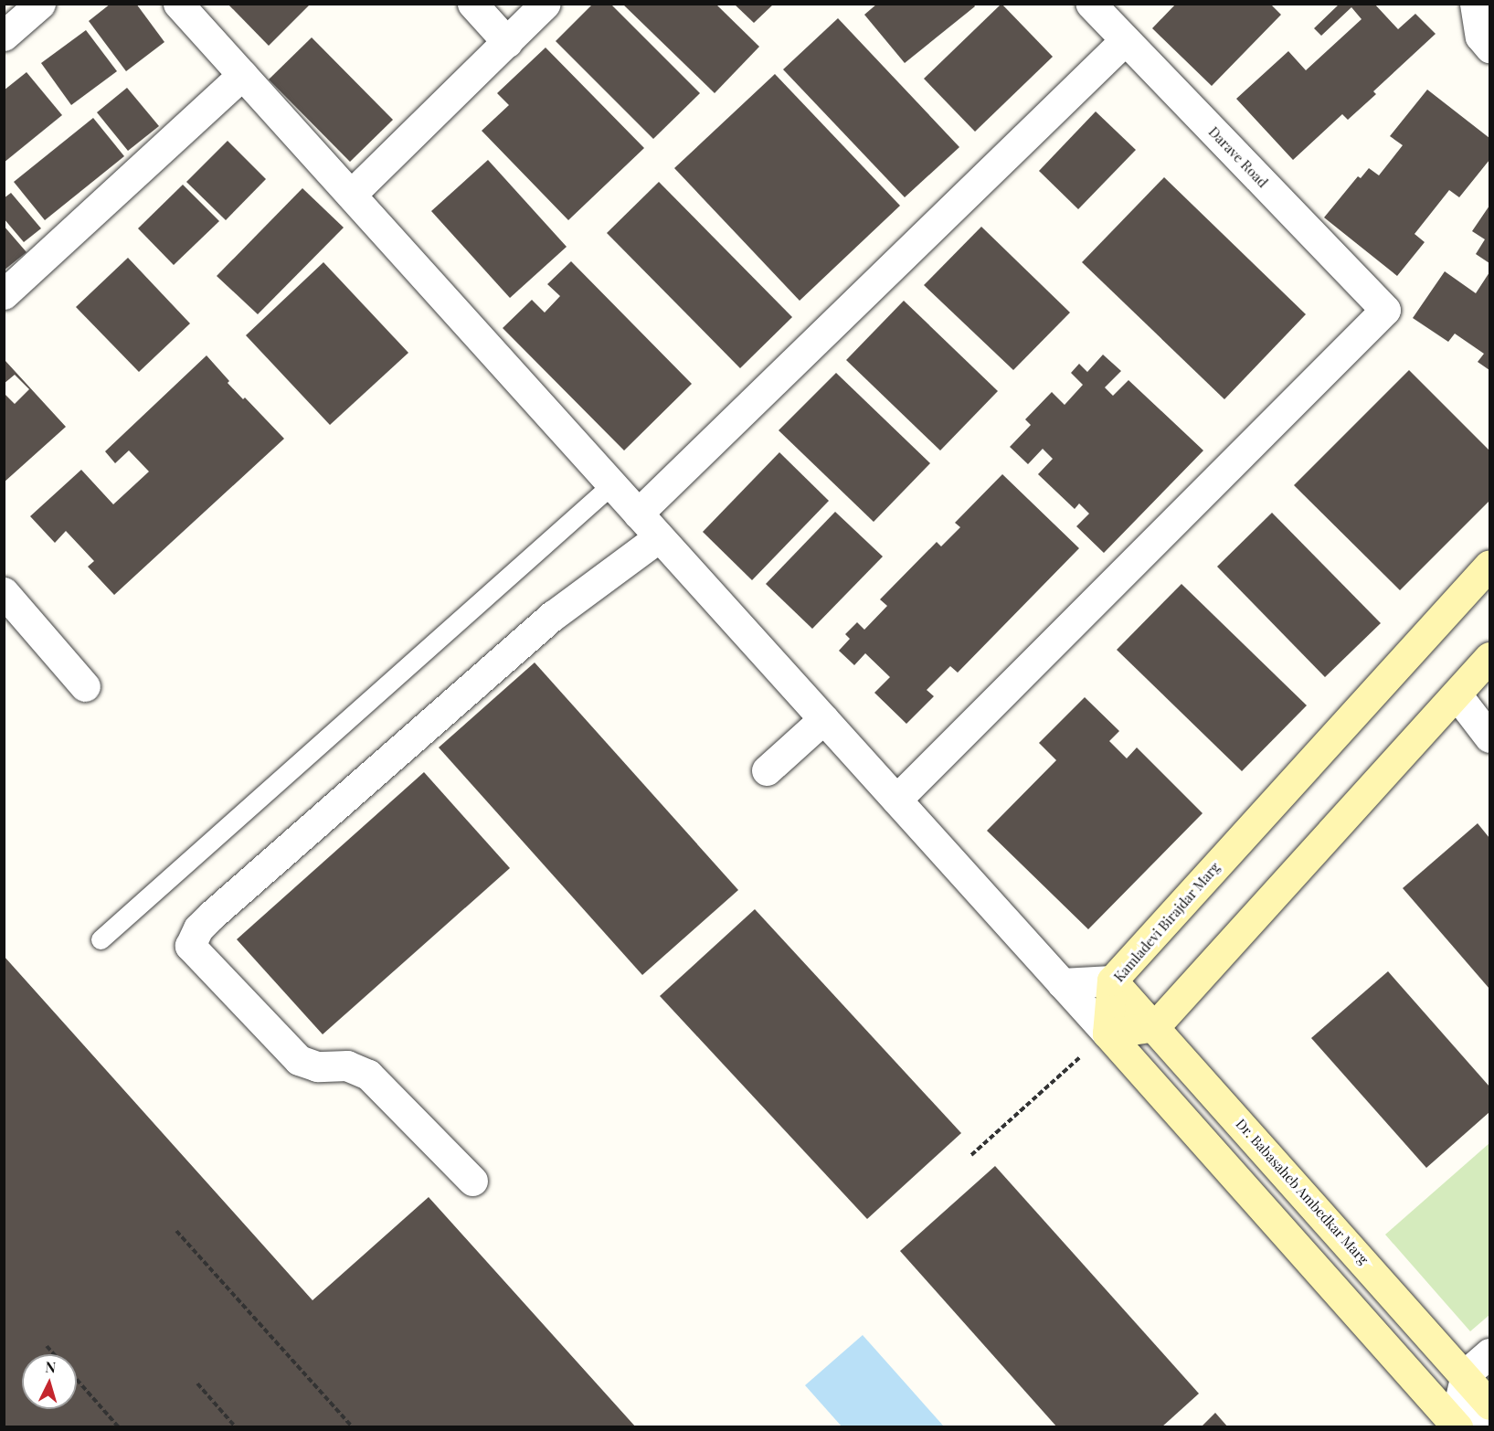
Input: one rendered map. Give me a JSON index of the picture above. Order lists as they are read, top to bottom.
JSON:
{
  "streets": {
    "street": ["Darave Road", "Kamladevi Birajdar Marg", "Dr. Babasaheb Ambedkar Marg"]
  },
  "crossings": [
    ["Kamladevi Birajdar Marg", "Dr. Babasaheb Ambedkar Marg"]
  ],
  "north": "top"
}
